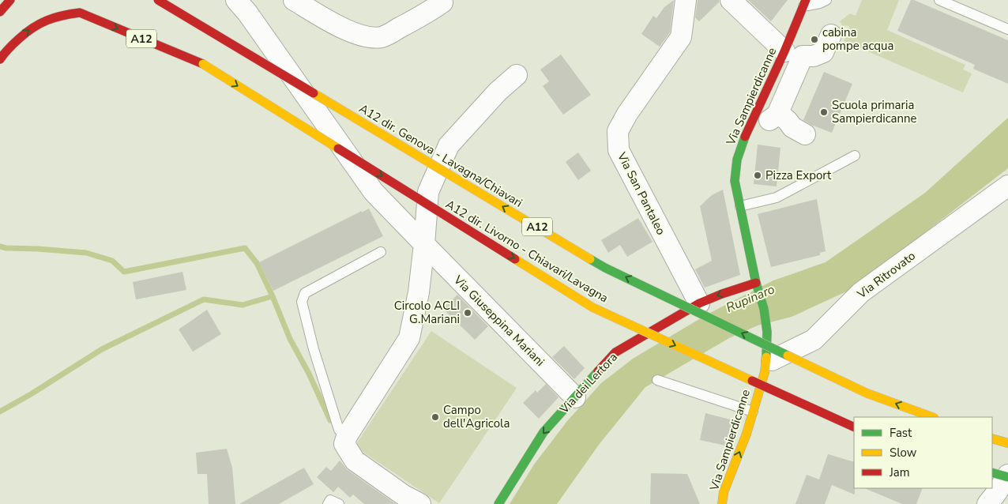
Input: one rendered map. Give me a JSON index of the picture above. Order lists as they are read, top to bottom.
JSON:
{
  "streets": {
    "main road": [
      "A12",
      "Via Sampierdicanne",
      "A12 dir. Genova - Lavagna/Chiavari",
      "A12 dir. Livorno - Chiavari/Lavagna",
      "Via dei Lertora"
    ],
    "street": ["Via San Pantaleo", "Via Ritrovato", "Via Giuseppina Mariani"]
  },
  "crossings": [
    ["A12", "A12 dir. Livorno - Chiavari/Lavagna"],
    ["Via Sampierdicanne", "Via Ritrovato"],
    ["Via Sampierdicanne", "Via dei Lertora"],
    ["Via San Pantaleo", "Via dei Lertora"],
    ["Via Giuseppina Mariani", "Via dei Lertora"]
  ],
  "one_way": ["A12 dir. Genova - Lavagna/Chiavari", "A12 dir. Livorno - Chiavari/Lavagna", "Via dei Lertora"],
  "water": ["Rupinaro"],
  "places": [
    "cabina pompe acqua",
    "Scuola primaria Sampierdicanne",
    "Pizza Export",
    "Circolo ACLI G.Mariani",
    "Campo dell'Agricola"
  ],
  "legend": ["Fast", "Slow", "Jam"]
}
